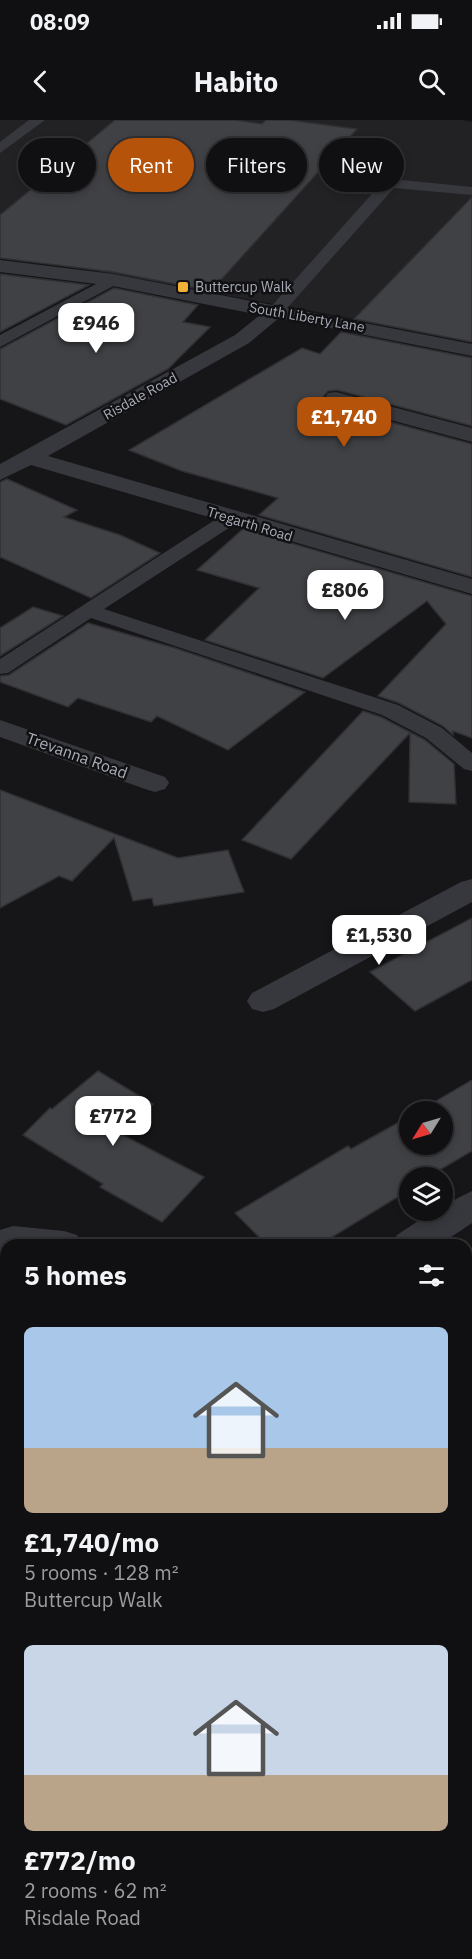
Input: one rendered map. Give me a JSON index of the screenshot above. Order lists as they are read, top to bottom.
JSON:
{
  "streets": {
    "street": [
      "South Liberty Lane",
      "Risdale Road",
      "Tregarth Road",
      "Trevanna Road"
    ]
  },
  "crossings": [
    ["South Liberty Lane", "Risdale Road"],
    ["Risdale Road", "Tregarth Road"]
  ],
  "places": {
    "transit": ["Buttercup Walk"]
  },
  "north": "bottom left",
  "page": {
    "status": "08:09",
    "header": "Habito",
    "chip": [
      "Buy",
      "Rent",
      "Filters",
      "New"
    ],
    "price": [
      "£946",
      "£1,740",
      "£806",
      "£1,530",
      "£772"
    ],
    "heading": "5 homes",
    "list": [
      {
        "name": "£1,740/mo",
        "note": "5 rooms · 128 m² · Buttercup Walk"
      },
      {
        "name": "£772/mo",
        "note": "2 rooms · 62 m² · Risdale Road"
      }
    ]
  }
}
